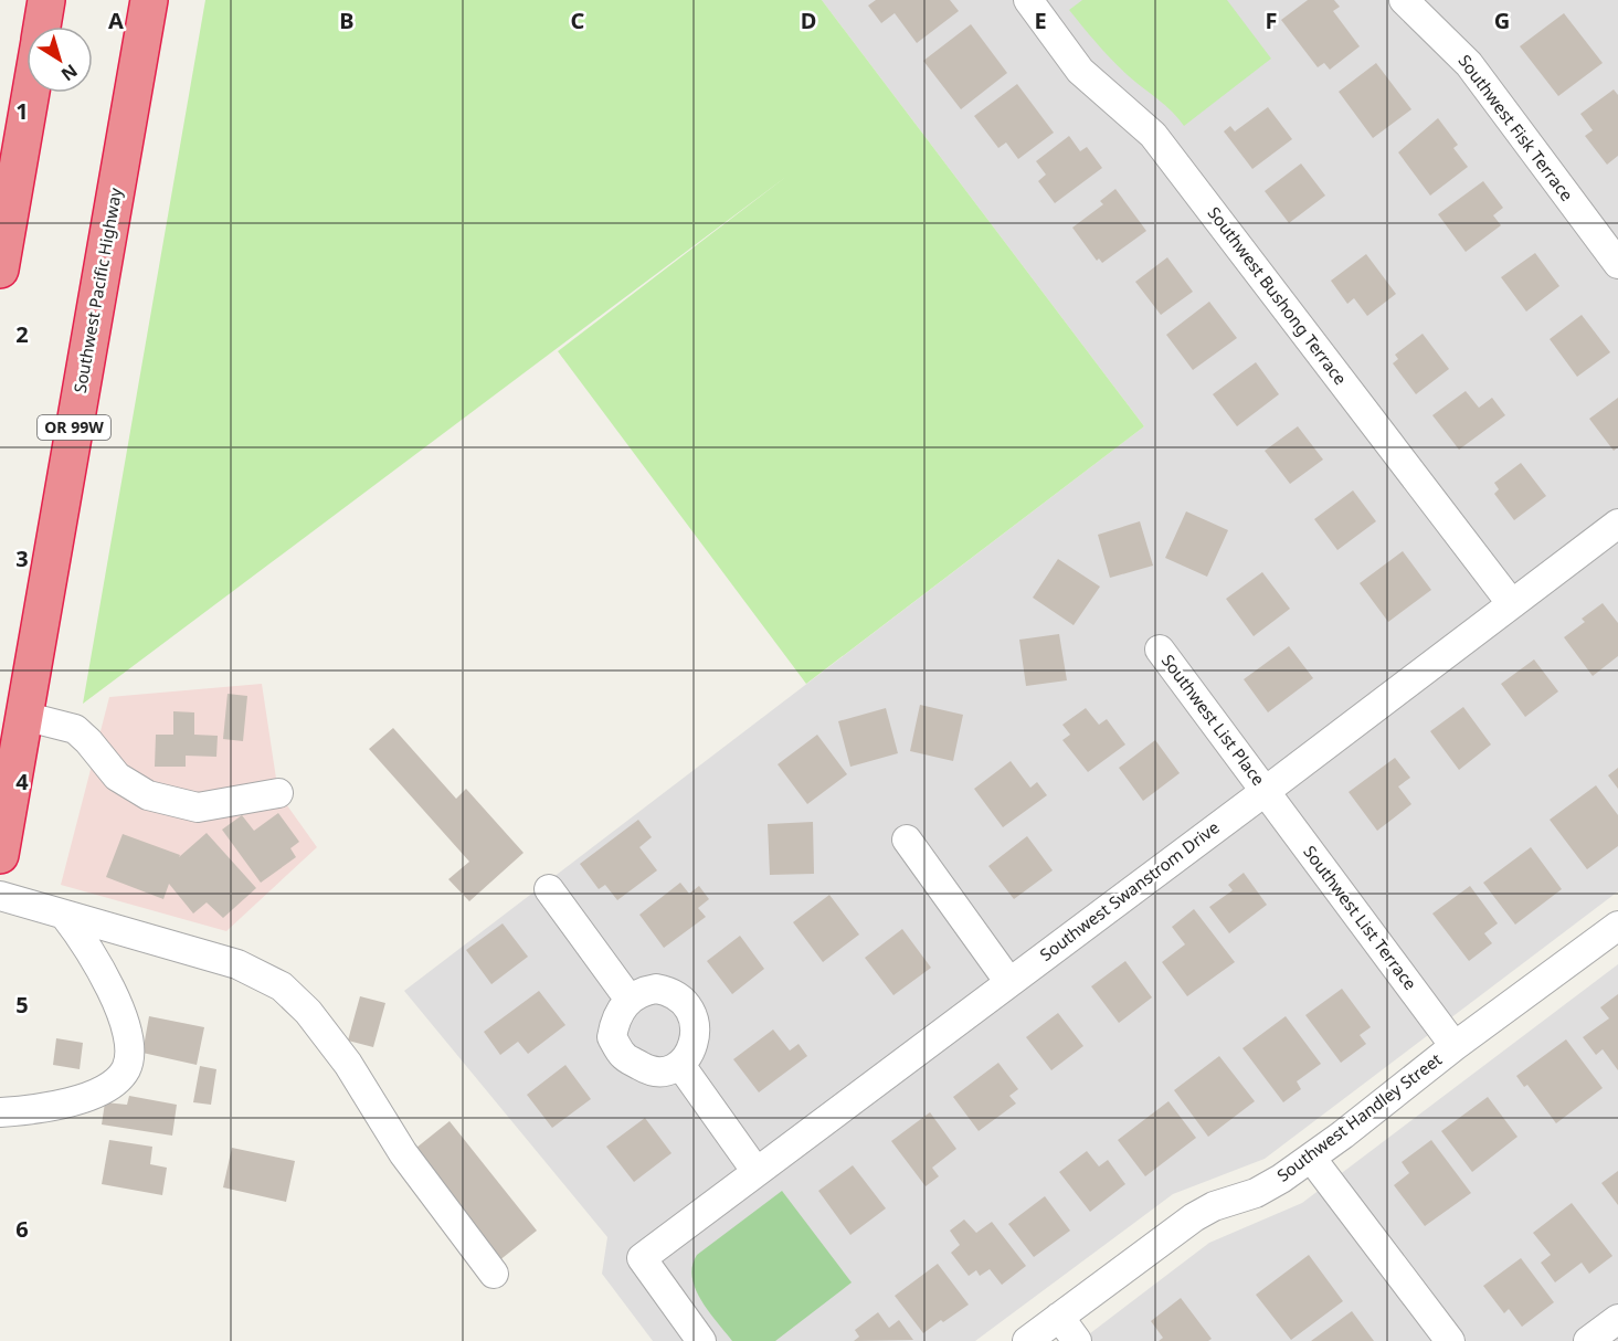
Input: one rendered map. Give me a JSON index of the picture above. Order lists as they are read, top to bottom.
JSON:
{
  "streets": {
    "highway": ["Southwest Pacific Highway", "OR 99W"],
    "street": [
      "Southwest Fisk Terrace",
      "Southwest Bushong Terrace",
      "Southwest List Place",
      "Southwest Swanstrom Drive",
      "Southwest List Terrace",
      "Southwest Handley Street"
    ]
  },
  "crossings": [
    ["Southwest Bushong Terrace", "Southwest Swanstrom Drive"],
    ["Southwest List Place", "Southwest Swanstrom Drive"],
    ["Southwest List Place", "Southwest List Terrace"],
    ["Southwest Swanstrom Drive", "Southwest List Terrace"],
    ["Southwest List Terrace", "Southwest Handley Street"]
  ],
  "north": "bottom right",
  "grid": {
    "columns": [
      "A",
      "B",
      "C",
      "D",
      "E",
      "F",
      "G"
    ],
    "rows": [
      "1",
      "2",
      "3",
      "4",
      "5",
      "6"
    ]
  }
}
